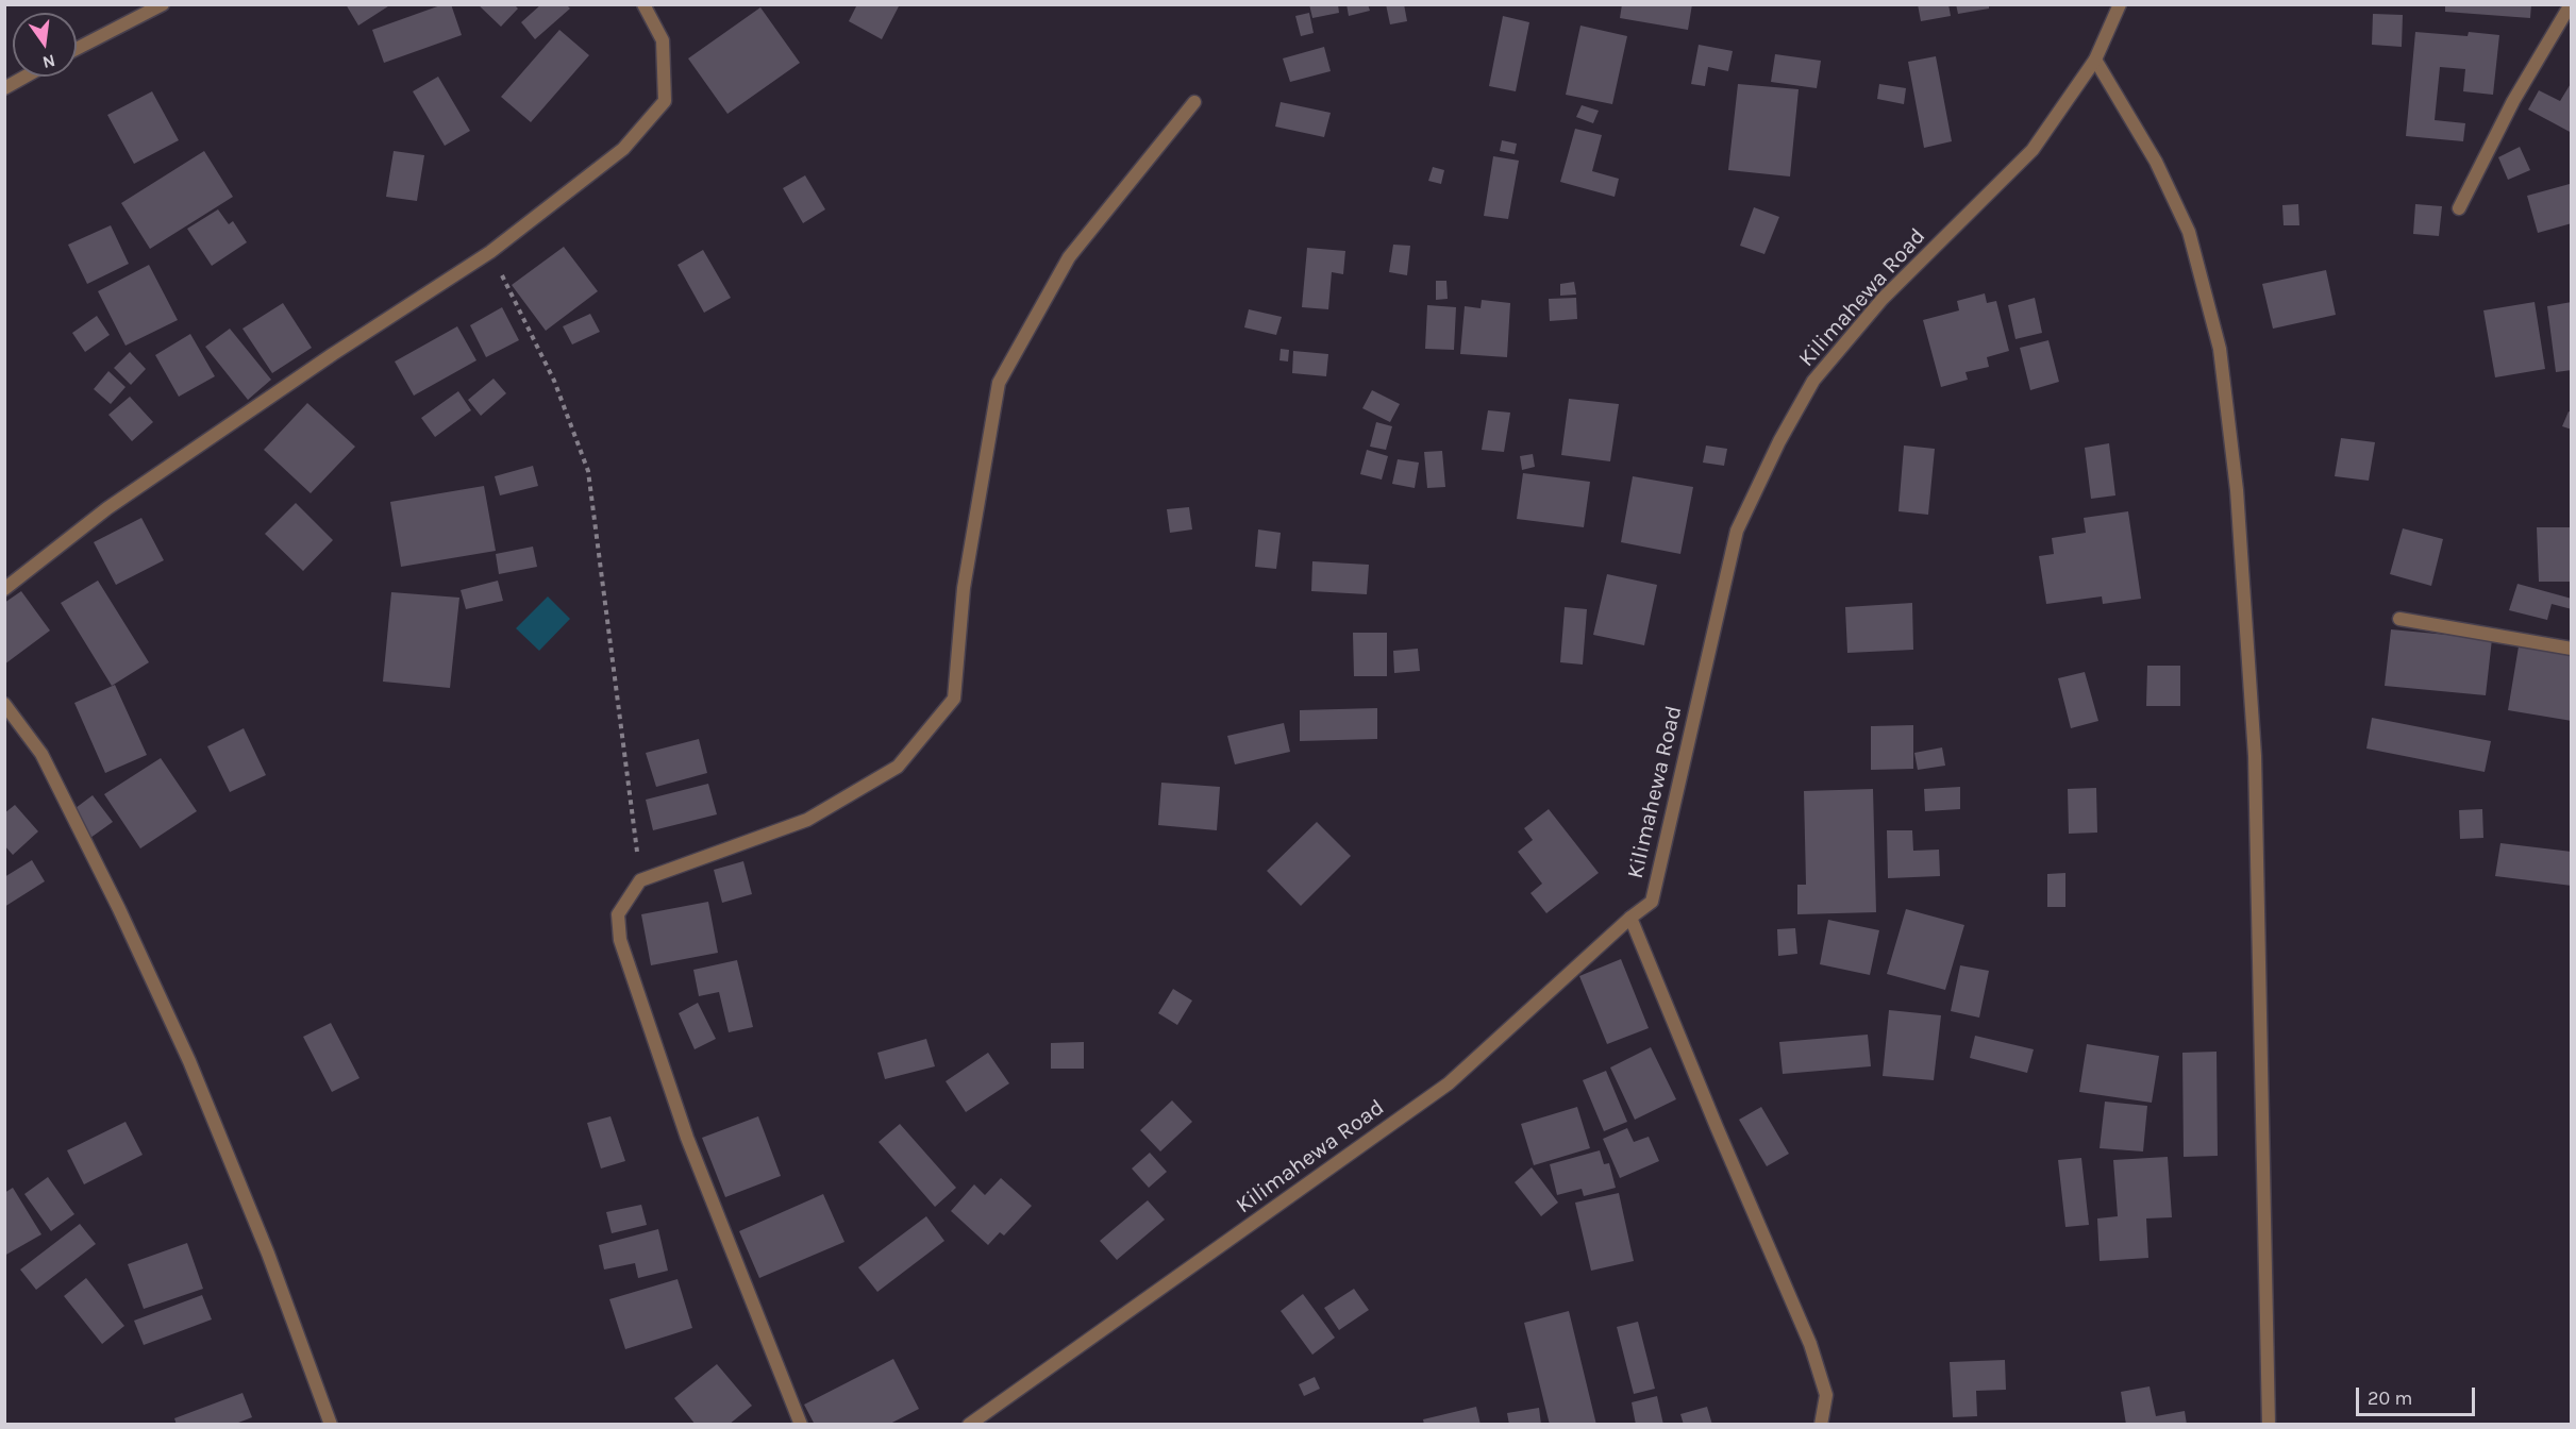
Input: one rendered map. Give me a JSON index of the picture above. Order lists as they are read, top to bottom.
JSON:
{
  "streets": {
    "street": ["Kilimahewa Road"]
  },
  "scale_bar": "20 m",
  "north": "bottom"
}
